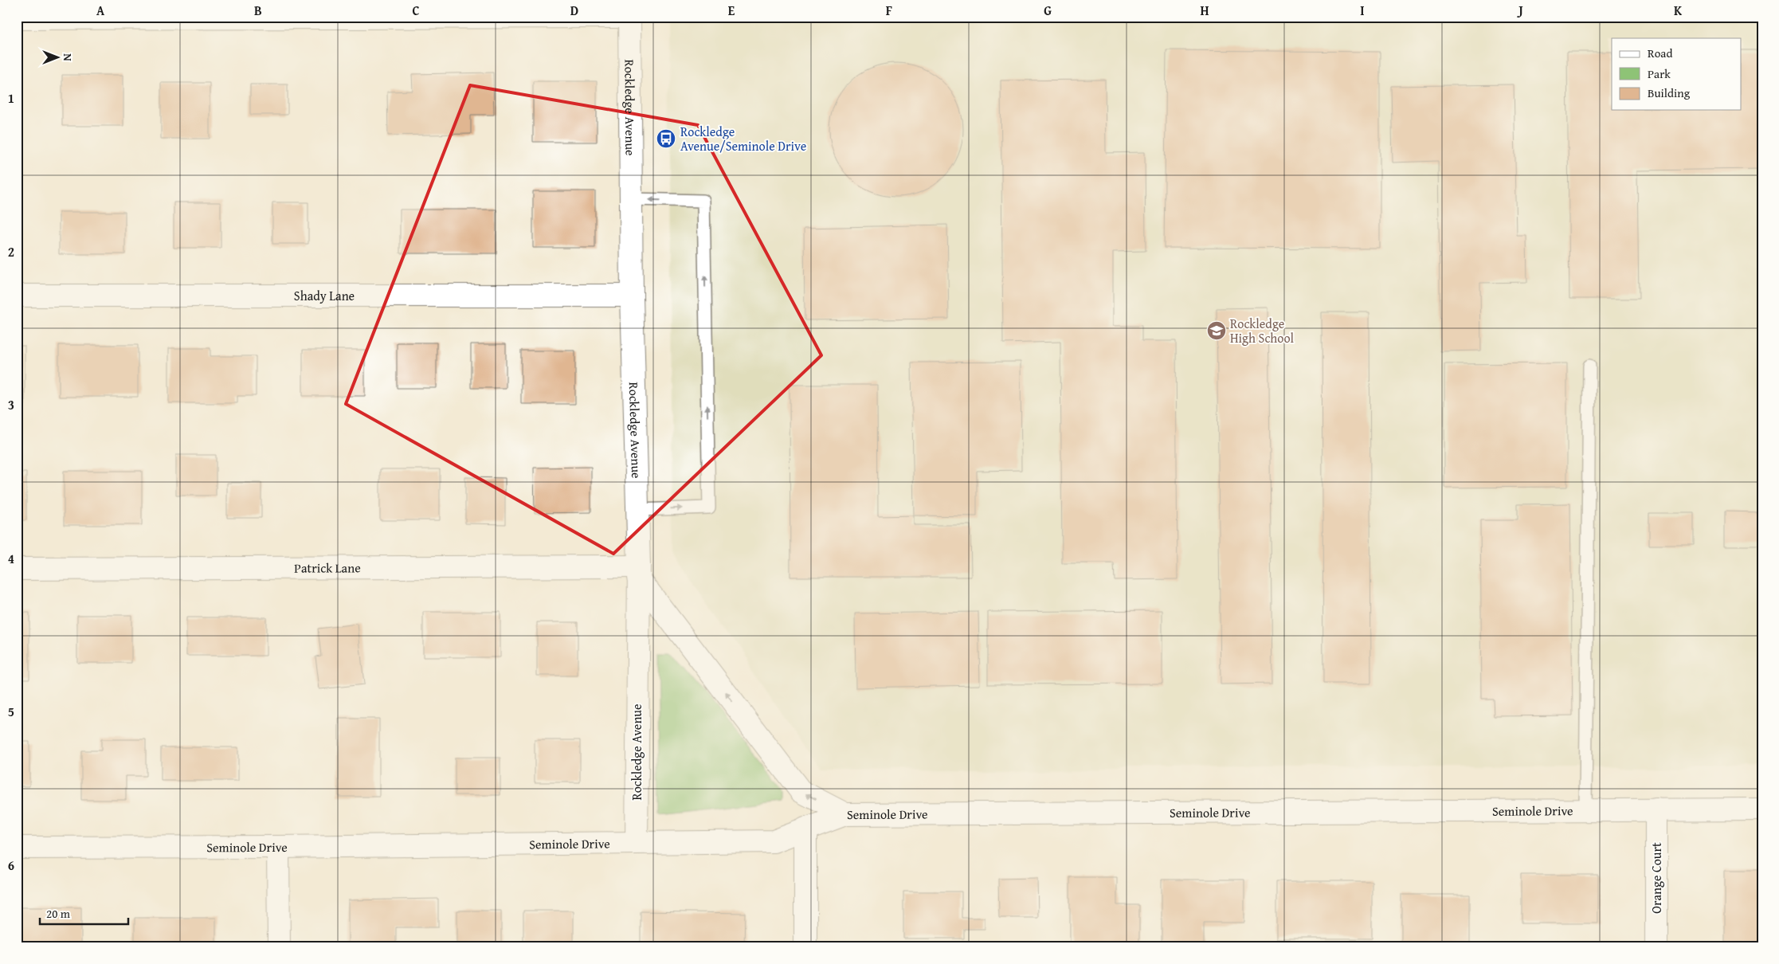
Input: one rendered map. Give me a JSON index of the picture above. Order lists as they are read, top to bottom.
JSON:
{
  "streets": {
    "street": [
      "Rockledge Avenue",
      "Shady Lane",
      "Patrick Lane",
      "Seminole Drive",
      "Orange Court"
    ]
  },
  "crossings": [
    ["Rockledge Avenue", "Shady Lane"],
    ["Rockledge Avenue", "Patrick Lane"],
    ["Rockledge Avenue", "Seminole Drive"],
    ["Seminole Drive", "Orange Court"]
  ],
  "places": {
    "bus stop": ["Rockledge Avenue/Seminole Drive"],
    "school or university": ["Rockledge High School"]
  },
  "legend": ["Road", "Park", "Building"],
  "scale_bar": "20 m",
  "north": "right",
  "grid": {
    "columns": [
      "A",
      "B",
      "C",
      "D",
      "E",
      "F",
      "G",
      "H",
      "I",
      "J",
      "K"
    ],
    "rows": [
      "1",
      "2",
      "3",
      "4",
      "5",
      "6"
    ]
  }
}
